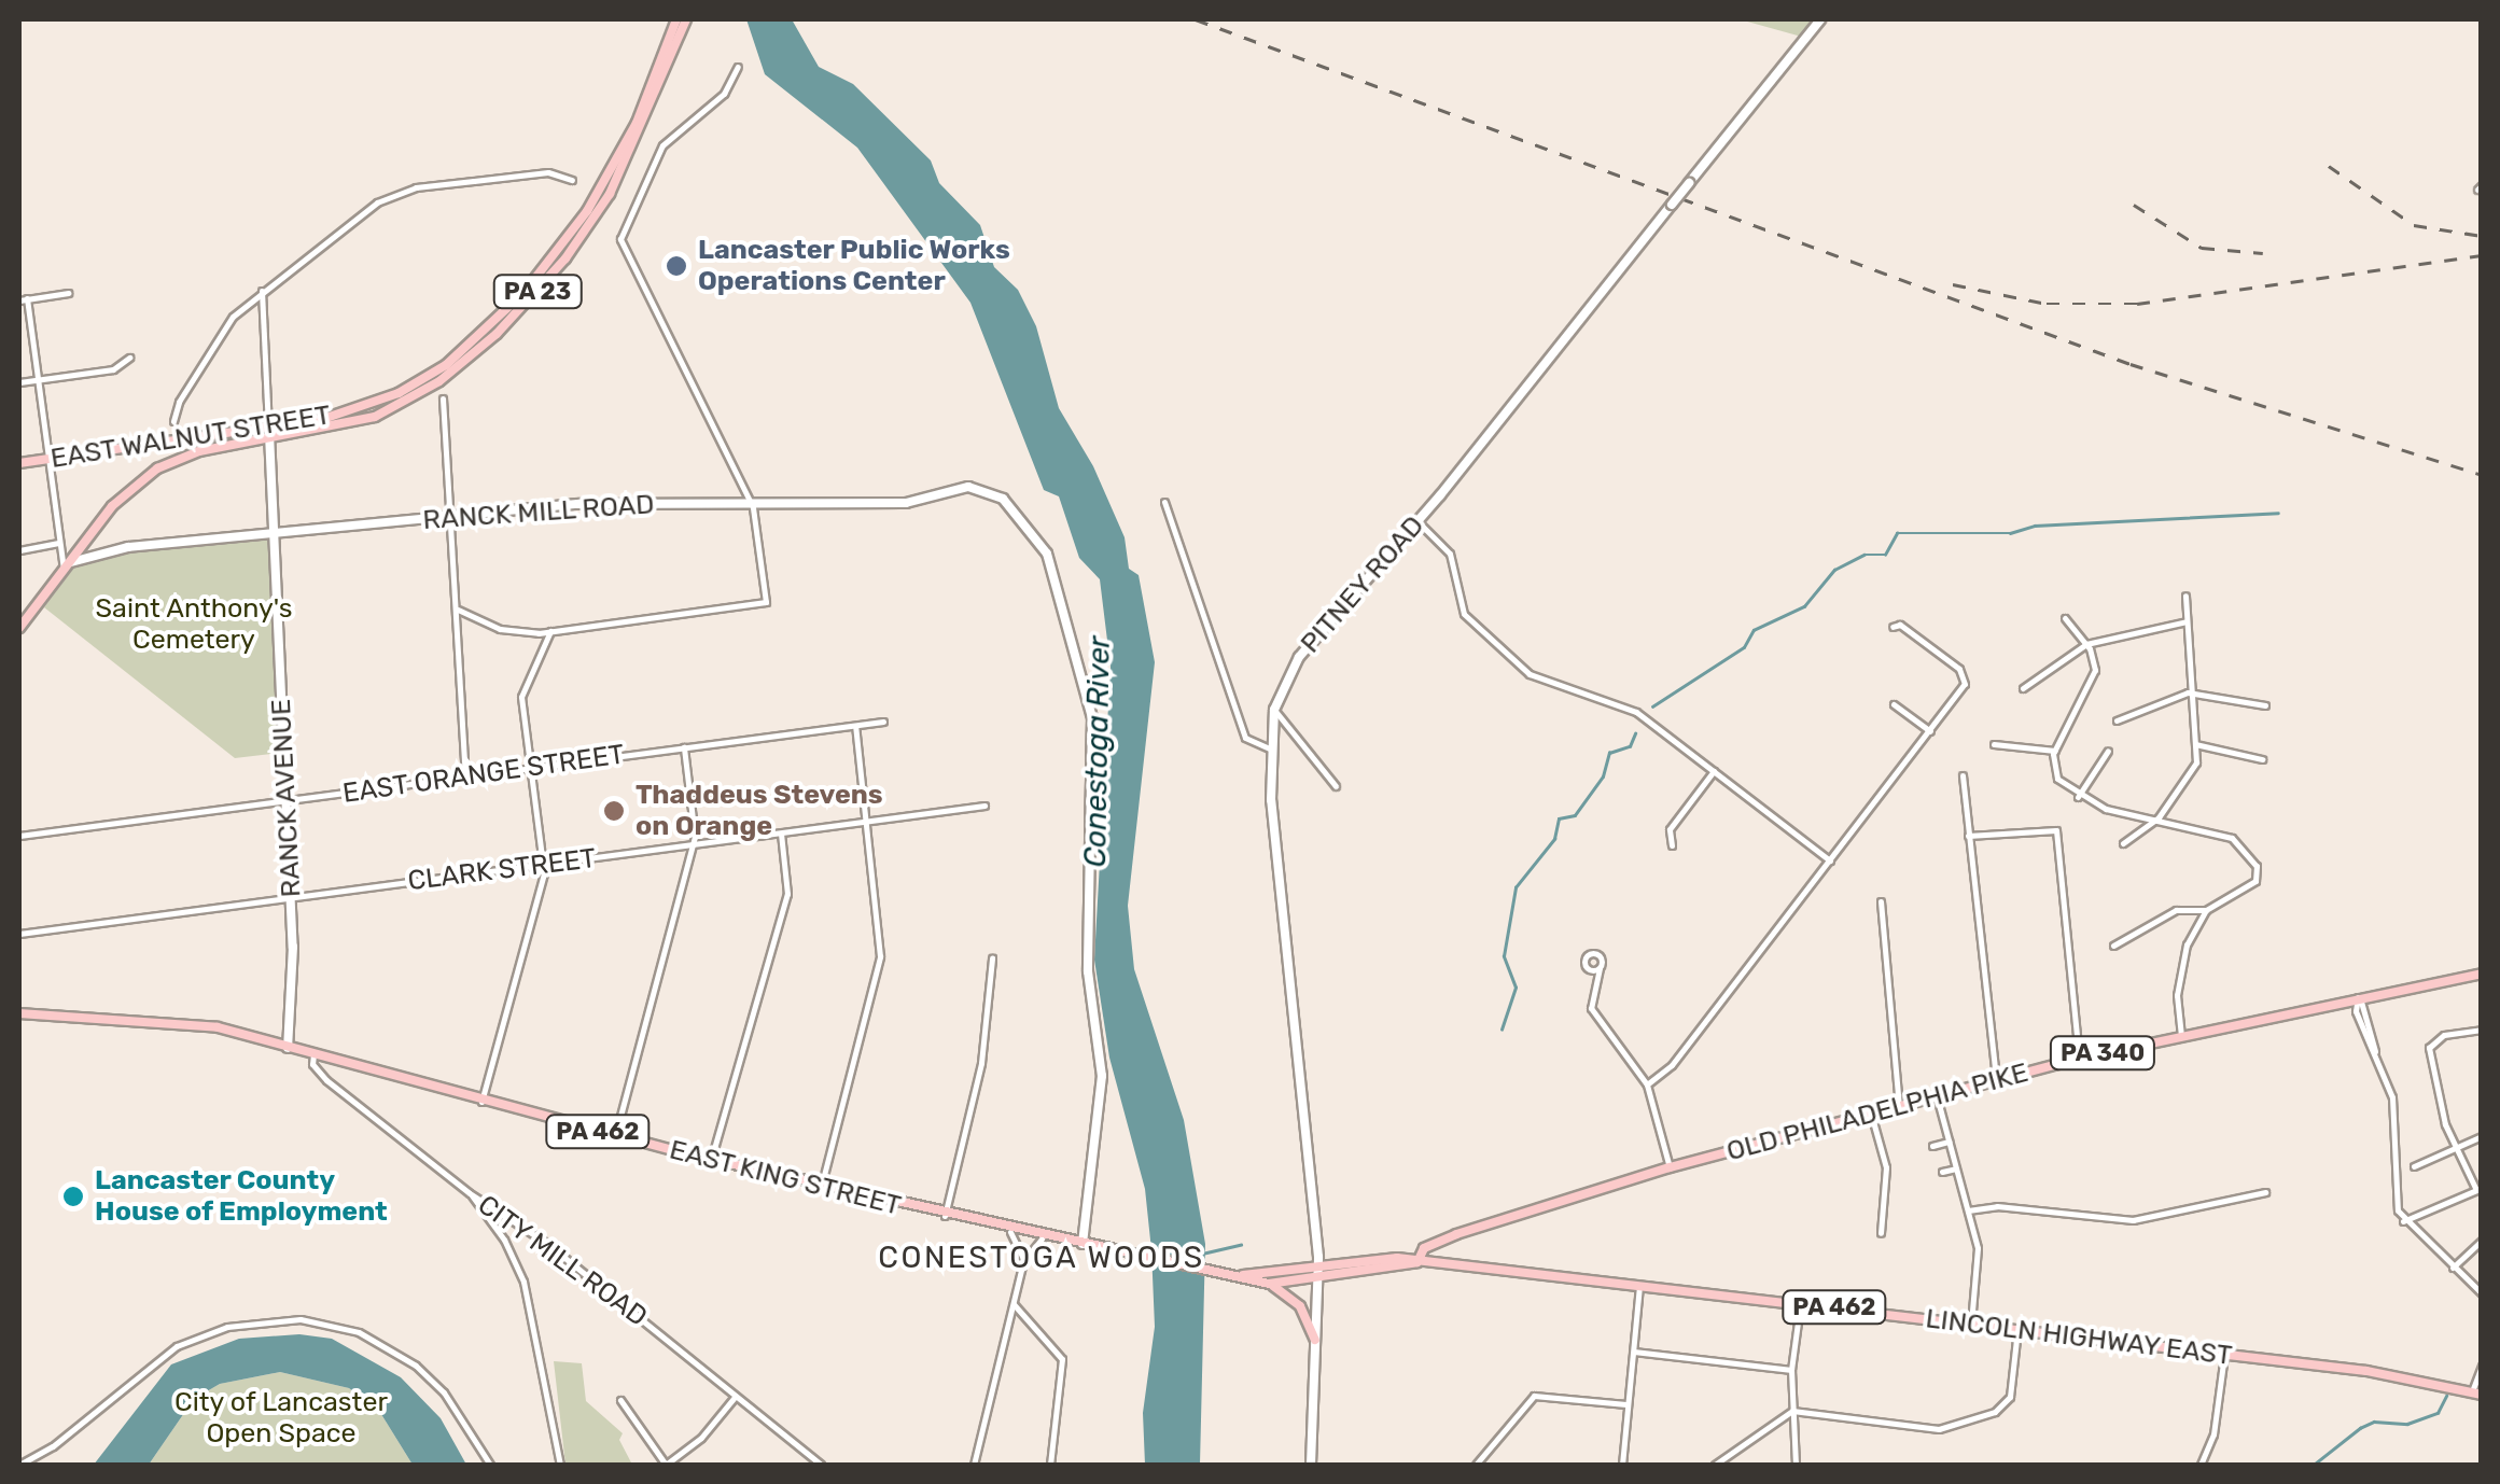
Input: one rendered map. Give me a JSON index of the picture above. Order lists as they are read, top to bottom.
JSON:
{
  "streets": {
    "main road": [
      "PA 23",
      "EAST WALNUT STREET",
      "PA 340",
      "OLD PHILADELPHIA PIKE",
      "PA 462",
      "EAST KING STREET",
      "LINCOLN HIGHWAY EAST"
    ],
    "street": [
      "RANCK MILL ROAD",
      "PITNEY ROAD",
      "EAST ORANGE STREET",
      "RANCK AVENUE",
      "CLARK STREET",
      "CITY MILL ROAD"
    ]
  },
  "crossings": [
    ["PA 23", "EAST WALNUT STREET"],
    ["PA 23", "RANCK MILL ROAD"],
    ["EAST WALNUT STREET", "RANCK MILL ROAD"],
    ["EAST WALNUT STREET", "RANCK AVENUE"],
    ["RANCK MILL ROAD", "RANCK AVENUE"],
    ["RANCK MILL ROAD", "EAST KING STREET"],
    ["PITNEY ROAD", "LINCOLN HIGHWAY EAST"],
    ["EAST ORANGE STREET", "RANCK AVENUE"],
    ["RANCK AVENUE", "CLARK STREET"],
    ["RANCK AVENUE", "EAST KING STREET"],
    ["OLD PHILADELPHIA PIKE", "LINCOLN HIGHWAY EAST"],
    ["EAST KING STREET", "CITY MILL ROAD"],
    ["EAST KING STREET", "LINCOLN HIGHWAY EAST"]
  ],
  "districts": ["CONESTOGA WOODS"],
  "water": ["Conestoga River"],
  "parks": ["Saint Anthony's Cemetery", "City of Lancaster Open Space"],
  "places": ["Lancaster Public Works Operations Center", "Thaddeus Stevens on Orange", "Lancaster County House of Employment"]
}
